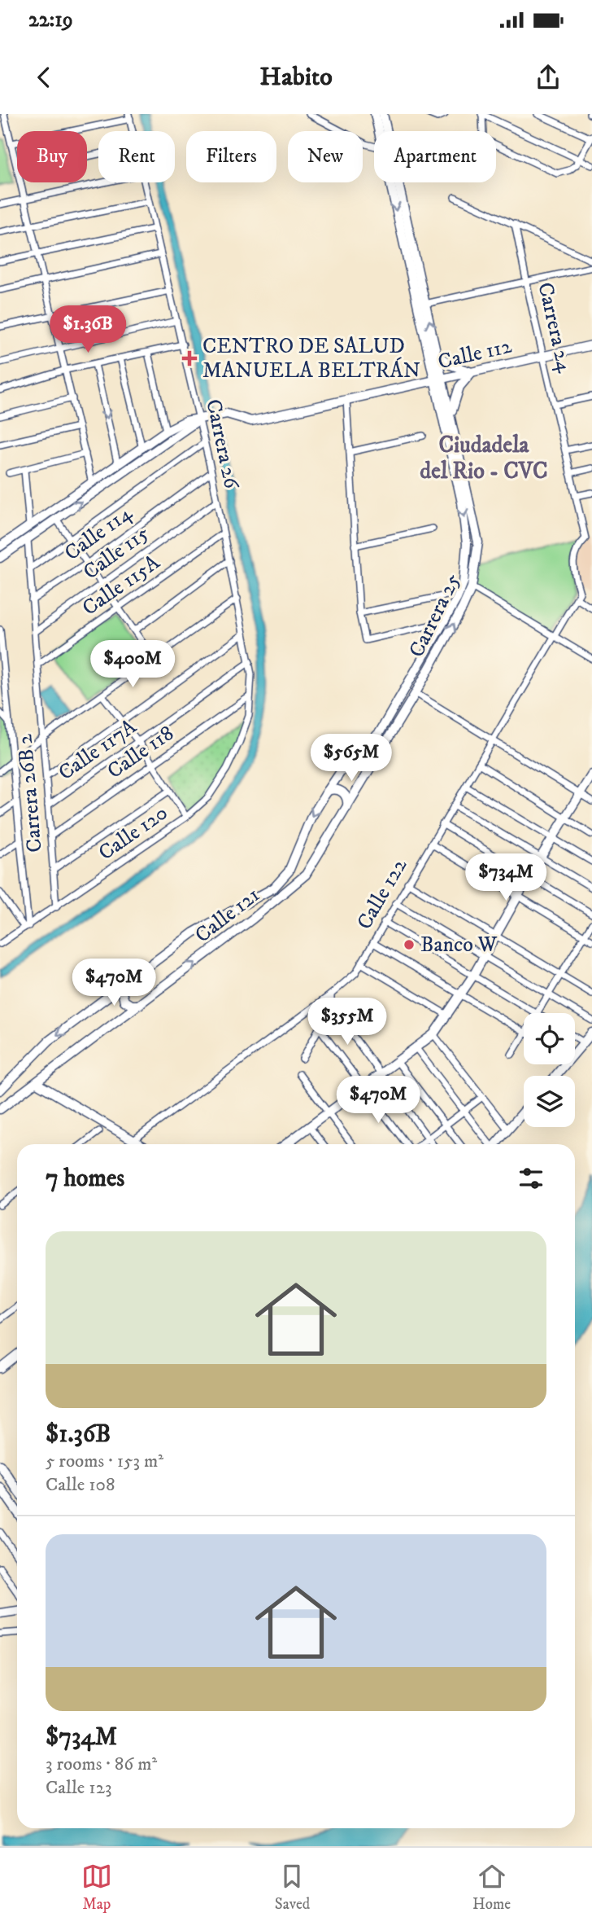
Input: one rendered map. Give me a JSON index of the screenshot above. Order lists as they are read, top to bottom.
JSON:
{
  "streets": {
    "main road": ["Calle 112", "Carrera 25", "Calle 121"],
    "street": [
      "Carrera 24",
      "Carrera 26",
      "Calle 114",
      "Calle 115",
      "Calle 115A",
      "Calle 117A",
      "Calle 118",
      "Carrera 26B 2",
      "Calle 120",
      "Calle 122"
    ]
  },
  "crossings": [
    ["Carrera 24", "Calle 112"],
    ["Carrera 24", "Calle 122"],
    ["Calle 112", "Carrera 26"],
    ["Calle 112", "Carrera 25"],
    ["Calle 112", "Carrera 26B 2"],
    ["Carrera 26", "Calle 114"],
    ["Carrera 26", "Calle 115"],
    ["Carrera 26", "Calle 115A"],
    ["Carrera 26", "Calle 117A"],
    ["Carrera 26", "Calle 118"],
    ["Carrera 26", "Calle 120"],
    ["Calle 114", "Carrera 26B 2"],
    ["Calle 115", "Carrera 26B 2"],
    ["Calle 115A", "Carrera 26B 2"],
    ["Carrera 25", "Calle 121"],
    ["Calle 117A", "Carrera 26B 2"],
    ["Calle 118", "Carrera 26B 2"],
    ["Carrera 26B 2", "Calle 120"]
  ],
  "districts": ["Ciudadela del Rio - CVC"],
  "places": {
    "health": ["CENTRO DE SALUD MANUELA BELTRÁN"],
    "other": ["Banco W"]
  },
  "page": {
    "status": "22:19",
    "header": "Habito",
    "chip": [
      "Buy",
      "Rent",
      "Filters",
      "New",
      "Apartment"
    ],
    "price": [
      "$1.36B",
      "$400M",
      "$565M",
      "$734M",
      "$470M",
      "$355M",
      "$470M"
    ],
    "heading": "7 homes",
    "list": [
      {
        "name": "$1.36B",
        "note": "5 rooms · 153 m² · Calle 108"
      },
      {
        "name": "$734M",
        "note": "3 rooms · 86 m² · Calle 123"
      }
    ],
    "tabs": ["Map", "Saved", "Home"]
  }
}
